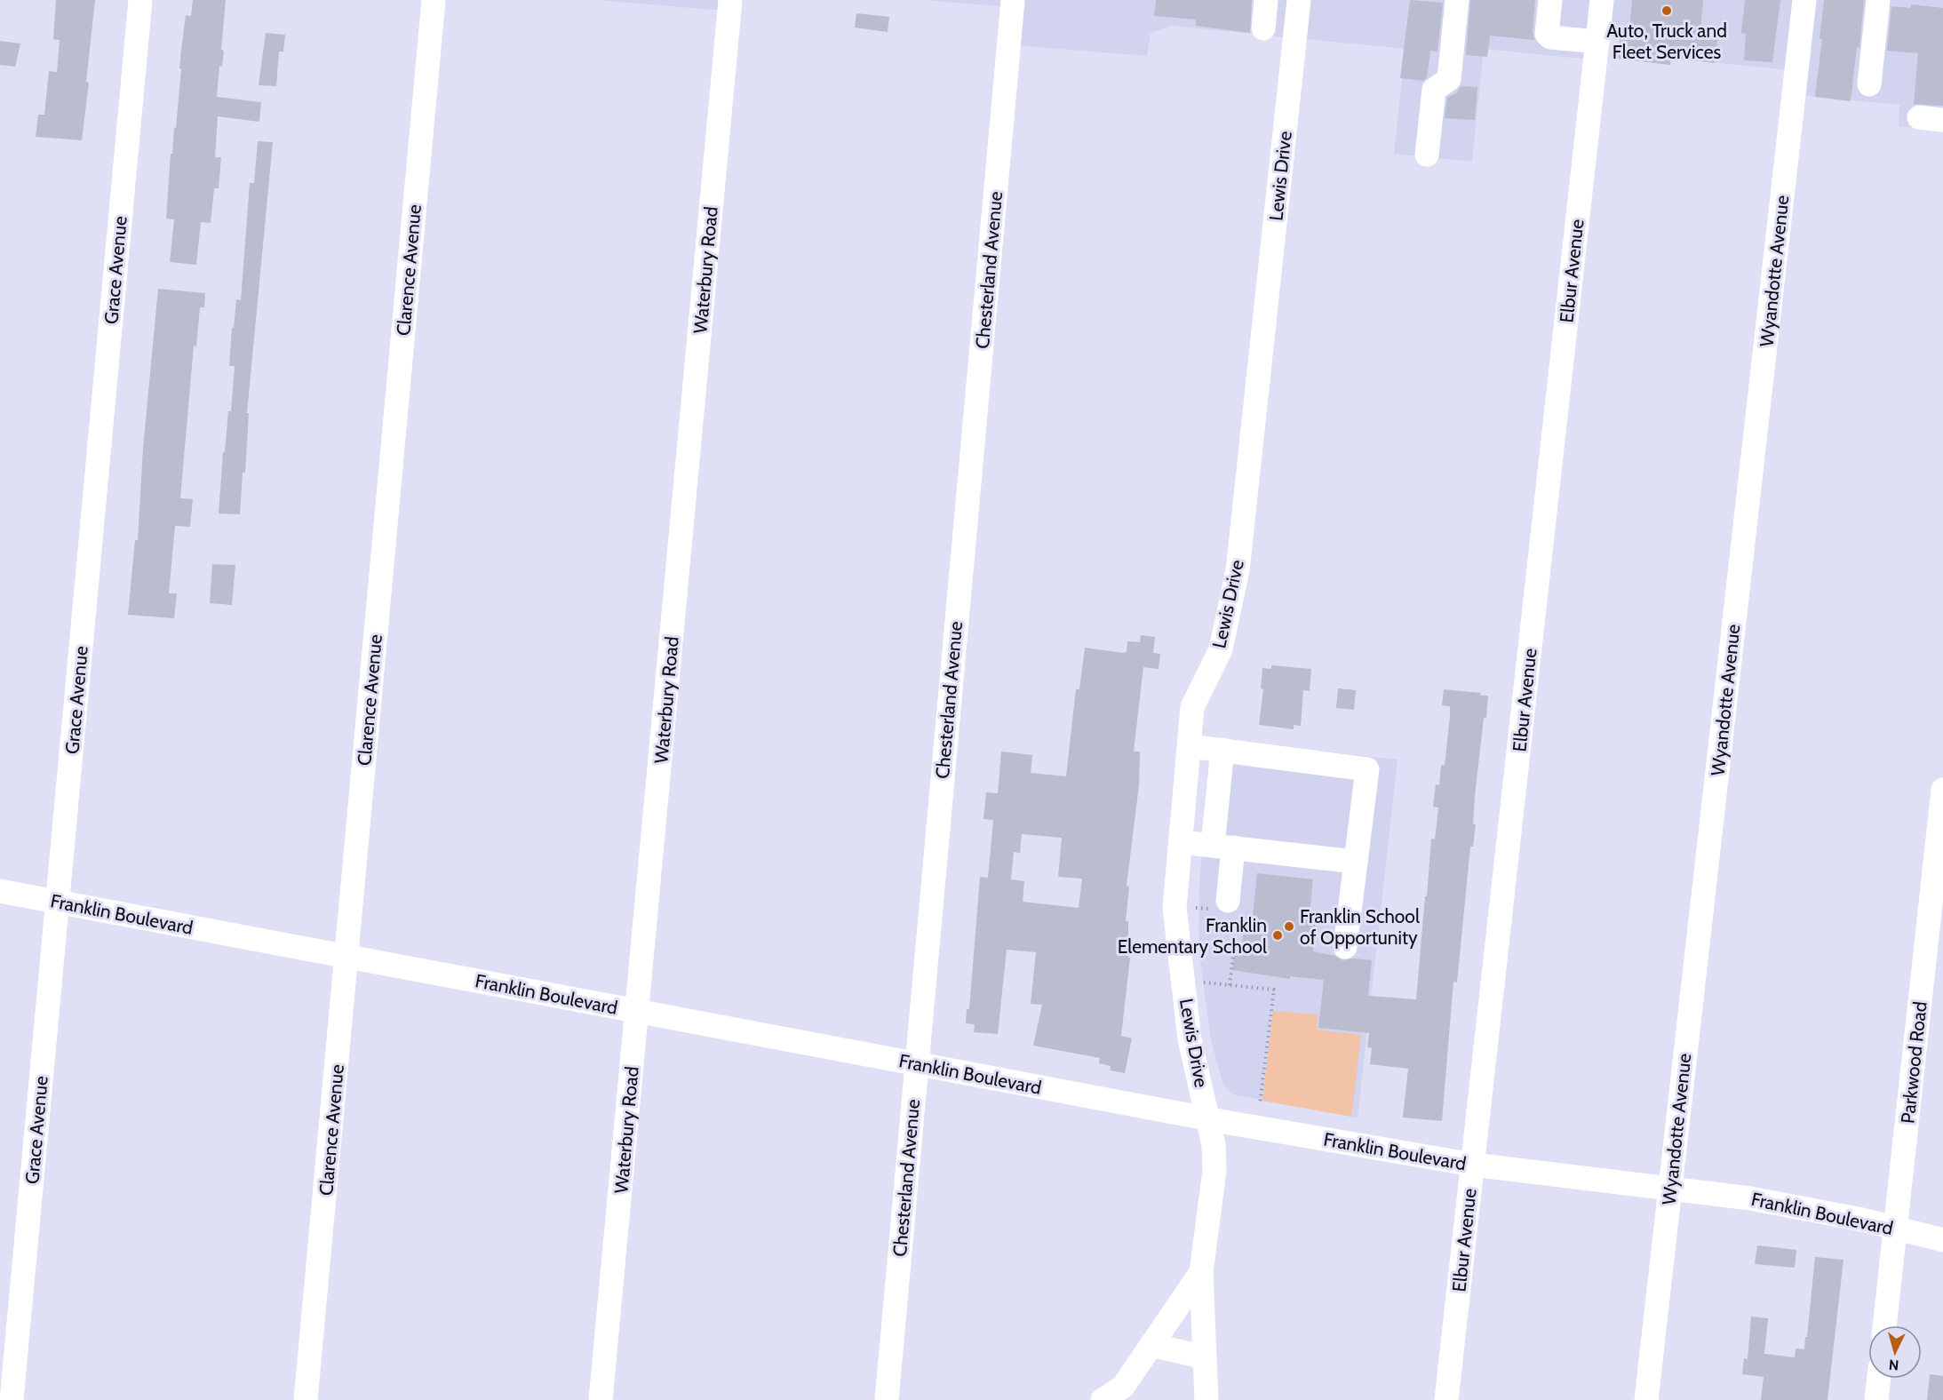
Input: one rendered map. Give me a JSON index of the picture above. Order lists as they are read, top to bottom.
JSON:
{
  "streets": {
    "street": [
      "Lewis Drive",
      "Grace Avenue",
      "Clarence Avenue",
      "Waterbury Road",
      "Chesterland Avenue",
      "Elbur Avenue",
      "Wyandotte Avenue",
      "Franklin Boulevard",
      "Parkwood Road"
    ]
  },
  "crossings": [
    ["Lewis Drive", "Franklin Boulevard"],
    ["Grace Avenue", "Franklin Boulevard"],
    ["Clarence Avenue", "Franklin Boulevard"],
    ["Waterbury Road", "Franklin Boulevard"],
    ["Chesterland Avenue", "Franklin Boulevard"],
    ["Elbur Avenue", "Franklin Boulevard"],
    ["Wyandotte Avenue", "Franklin Boulevard"],
    ["Franklin Boulevard", "Parkwood Road"]
  ],
  "places": ["Auto, Truck and Fleet Services", "Franklin School of Opportunity", "Franklin Elementary School"],
  "north": "bottom"
}
